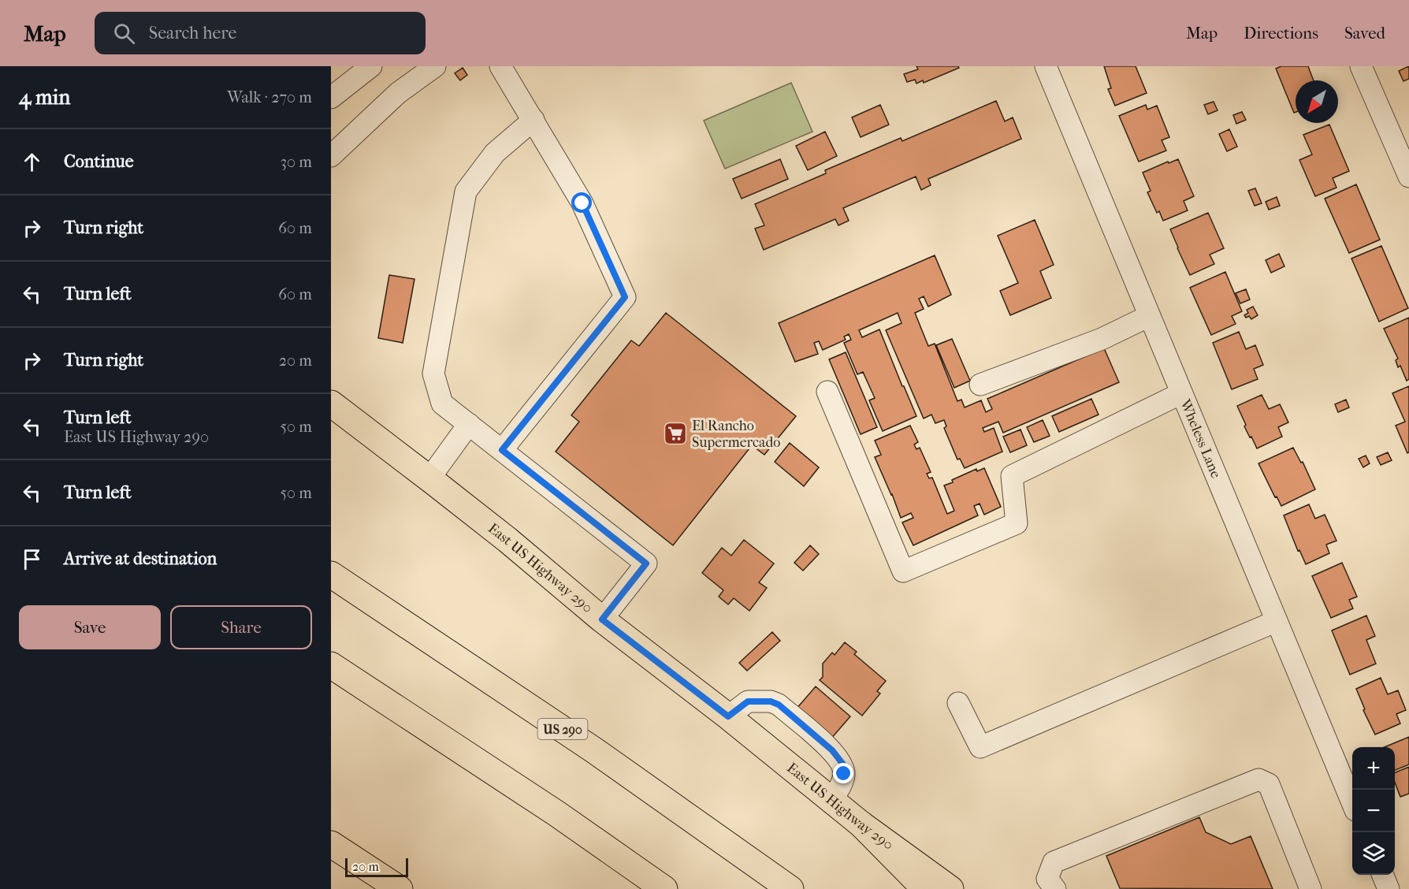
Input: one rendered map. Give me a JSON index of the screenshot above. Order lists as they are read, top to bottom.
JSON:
{
  "streets": {
    "main road": ["East US Highway 290", "US 290"],
    "street": ["Wheless Lane"]
  },
  "places": {
    "supermarket": ["El Rancho Supermercado"]
  },
  "scale_bar": "20 m",
  "north": "bottom left",
  "page": {
    "header": "Map",
    "search": "Search here",
    "nav": ["Map", "Directions", "Saved"],
    "heading": ["4 min", "Walk · 270 m"],
    "list": [
      ["Continue", "30 m"],
      ["Turn right", "60 m"],
      ["Turn left", "60 m"],
      ["Turn right", "20 m"],
      ["Turn left", "East US Highway 290", "50 m"],
      ["Turn left", "50 m"],
      "Arrive at destination"
    ],
    "buttons": ["Save", "Share"],
    "map_buttons": ["+", "−"],
    "scale": "20 m"
  }
}
